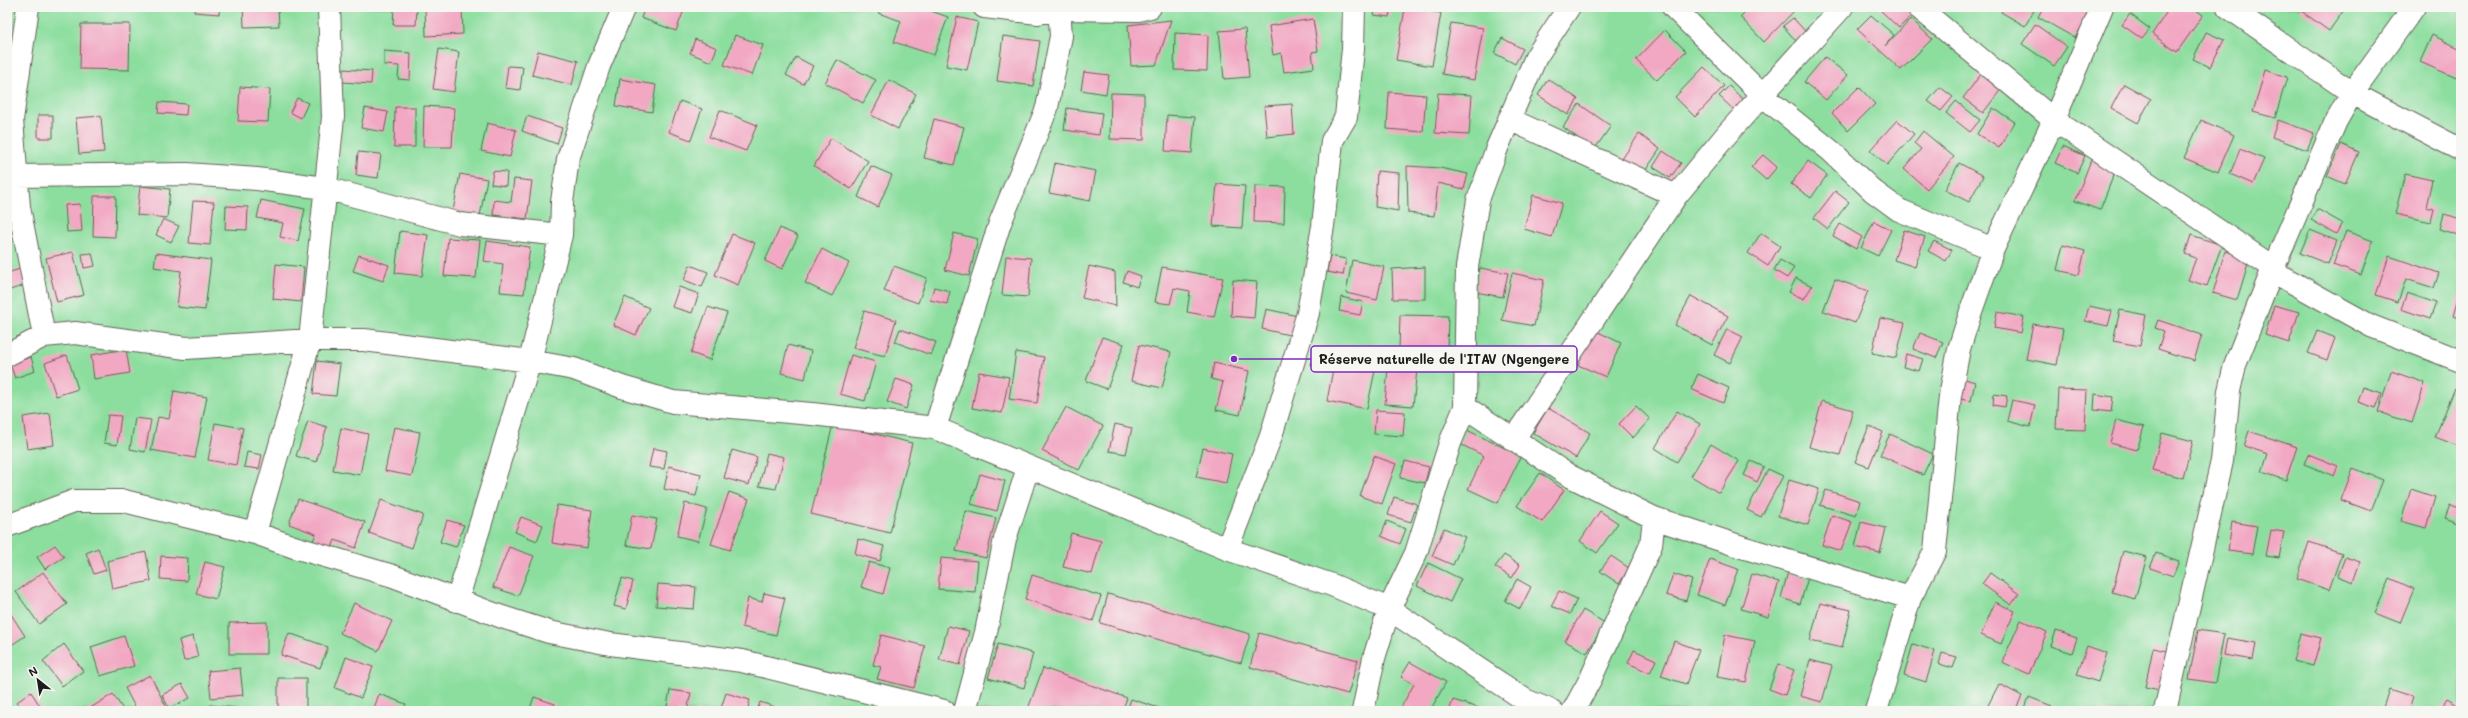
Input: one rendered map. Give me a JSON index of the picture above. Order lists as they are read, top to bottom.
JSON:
{
  "places": ["Réserve naturelle de l'ITAV (Ngengere"],
  "north": "top left"
}
